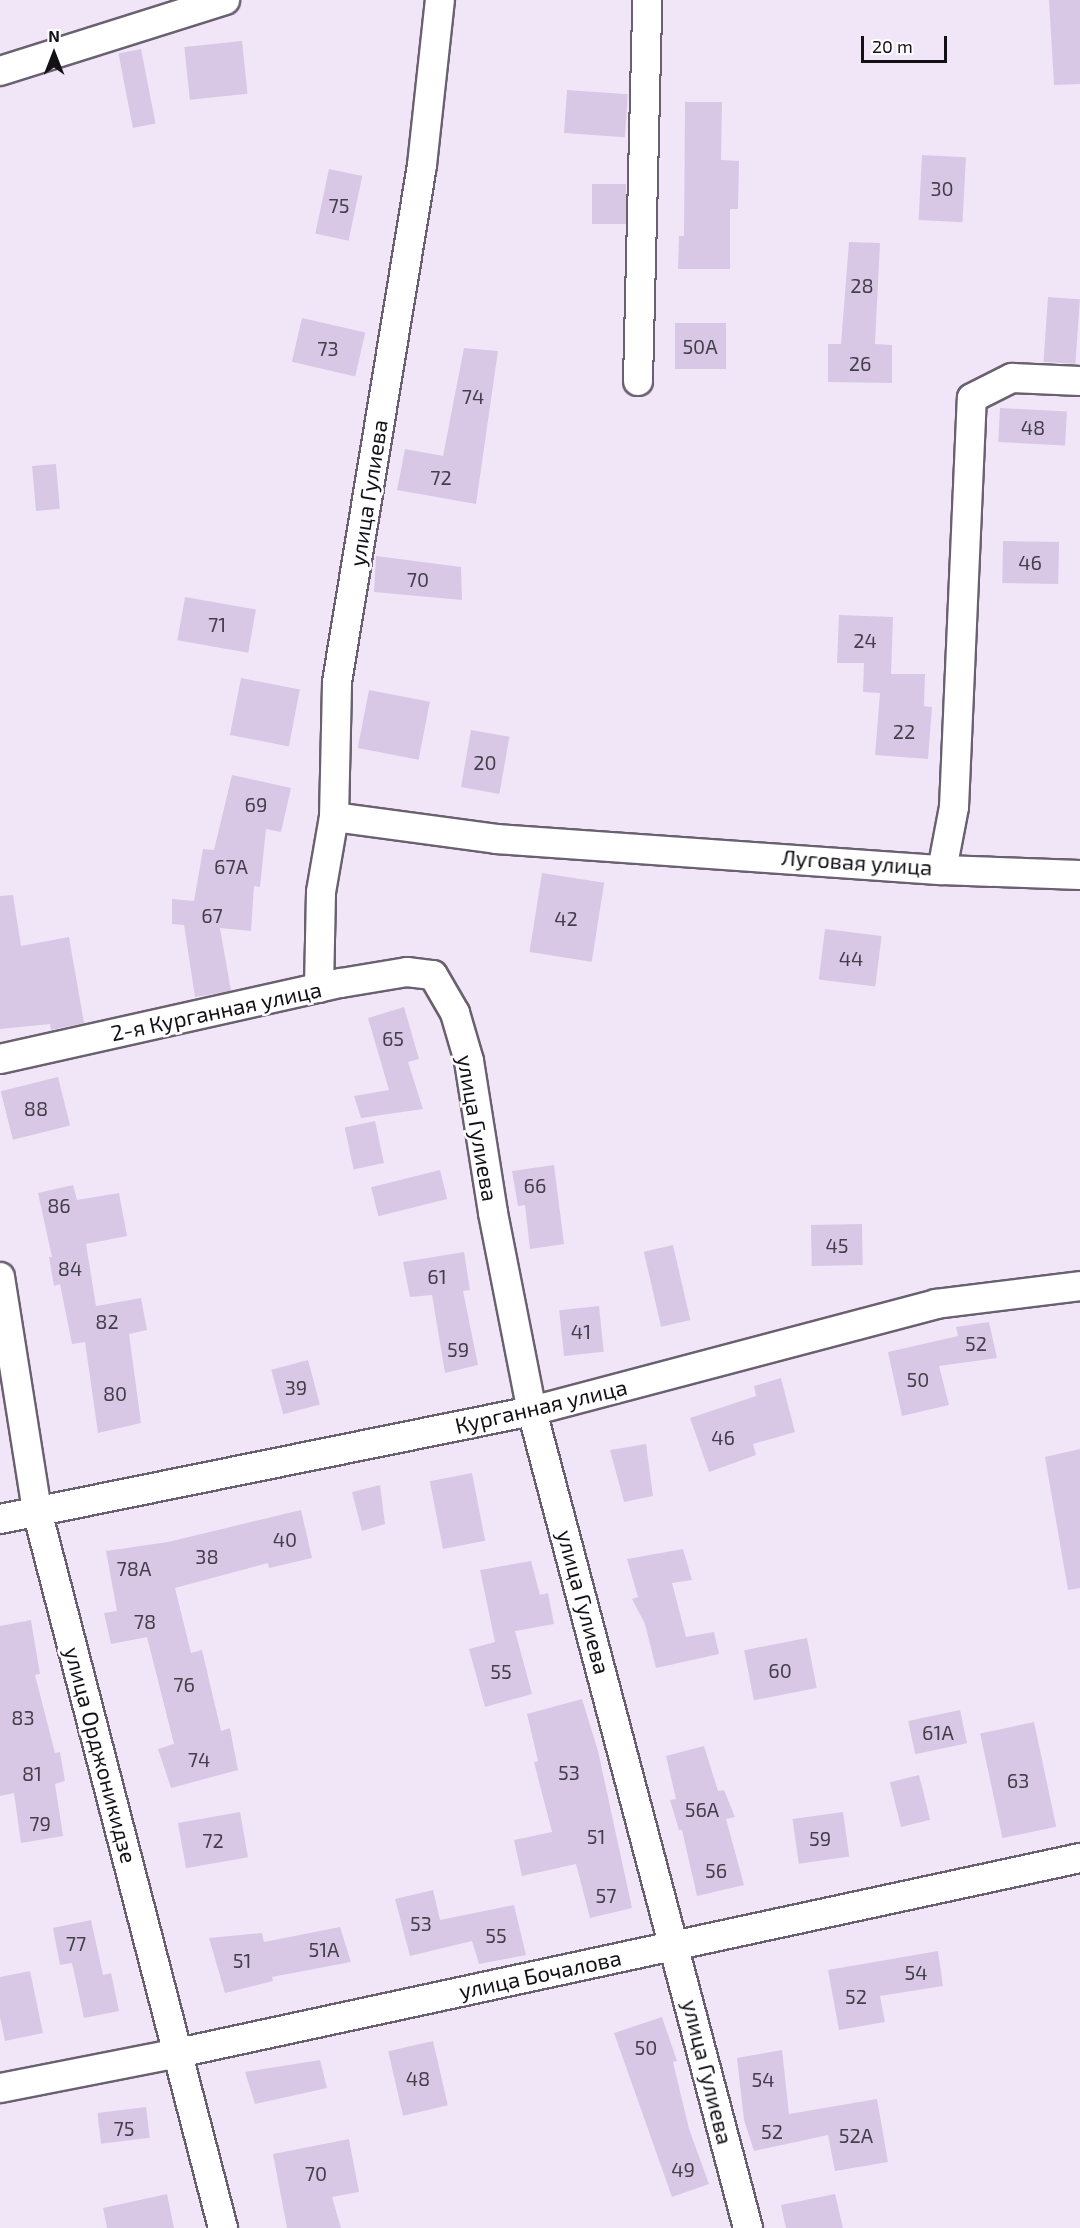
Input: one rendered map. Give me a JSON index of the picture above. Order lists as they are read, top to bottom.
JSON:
{
  "streets": {
    "street": [
      "улица Гулиева",
      "Луговая улица",
      "2-я Курганная улица",
      "Курганная улица",
      "улица Орджоникидзе",
      "улица Бочалова"
    ]
  },
  "crossings": [
    ["улица Гулиева", "Луговая улица"],
    ["улица Гулиева", "2-я Курганная улица"],
    ["улица Гулиева", "Курганная улица"],
    ["улица Гулиева", "улица Бочалова"],
    ["Курганная улица", "улица Орджоникидзе"],
    ["улица Орджоникидзе", "улица Бочалова"]
  ],
  "house_numbers": [
    "30",
    "75",
    "28",
    "50А",
    "73",
    "26",
    "74",
    "48",
    "72",
    "46",
    "70",
    "71",
    "24",
    "22",
    "20",
    "69",
    "67А",
    "67",
    "42",
    "44",
    "65",
    "88",
    "66",
    "86",
    "45",
    "84",
    "61",
    "82",
    "41",
    "52",
    "59",
    "50",
    "39",
    "80",
    "46",
    "40",
    "38",
    "78А",
    "78",
    "60",
    "55",
    "76",
    "83",
    "61А",
    "74",
    "53",
    "81",
    "63",
    "56А",
    "79",
    "51",
    "59",
    "72",
    "56",
    "57",
    "53",
    "55",
    "77",
    "51А",
    "51",
    "54",
    "52",
    "50",
    "48",
    "54",
    "75",
    "52",
    "52А",
    "49",
    "70"
  ],
  "scale_bar": "20 m",
  "north": "top"
}
